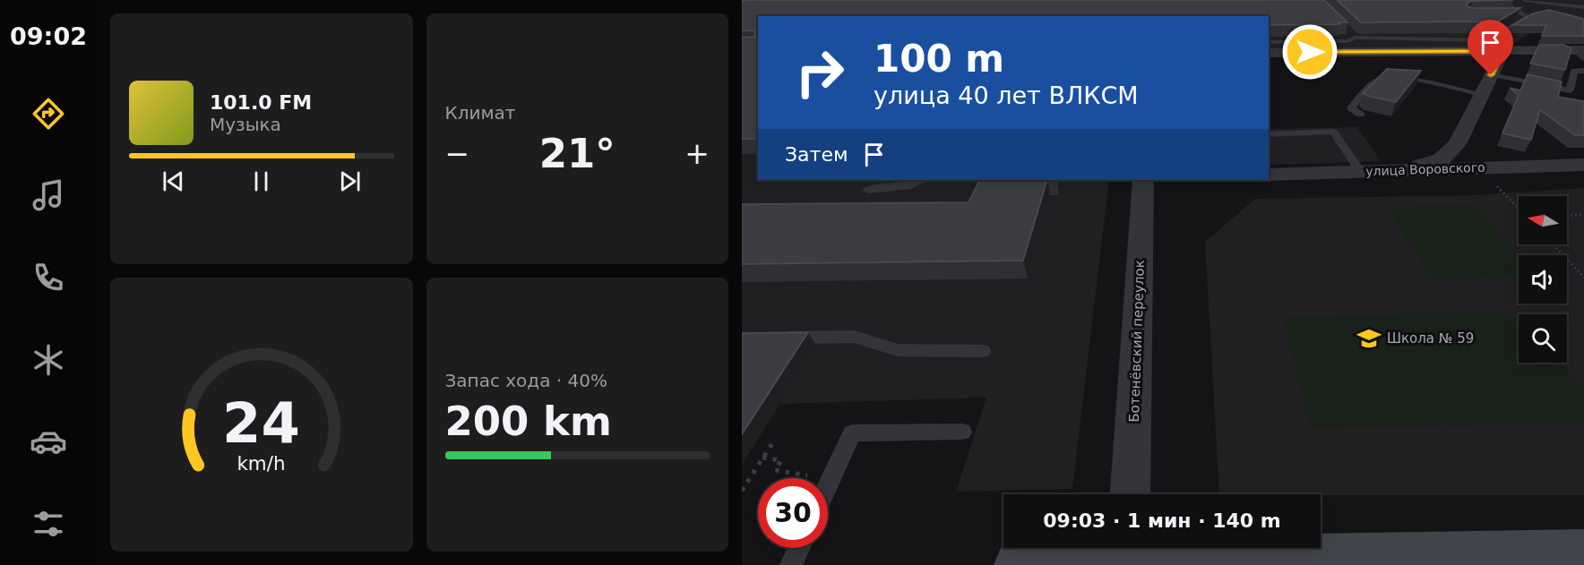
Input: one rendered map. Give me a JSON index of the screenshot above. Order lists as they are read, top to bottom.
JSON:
{
  "streets": {
    "street": ["улица Воровского", "Ботенёвский переулок"]
  },
  "places": {
    "school or university": ["Школа № 59"]
  },
  "north": "left",
  "page": {
    "tabs": "09:02",
    "tile": [
      "Климат",
      ["Запас хода · 40%", "200 km"]
    ],
    "turn": ["100 m", "улица 40 лет ВЛКСМ"],
    "song": ["101.0 FM", "Музыка"],
    "then": "Затем",
    "heat": ["−", "21°", "+"],
    "limit": "30",
    "trip": "09:03 · 1 мин · 140 m",
    "gauge": ["24", "km/h"]
  }
}
